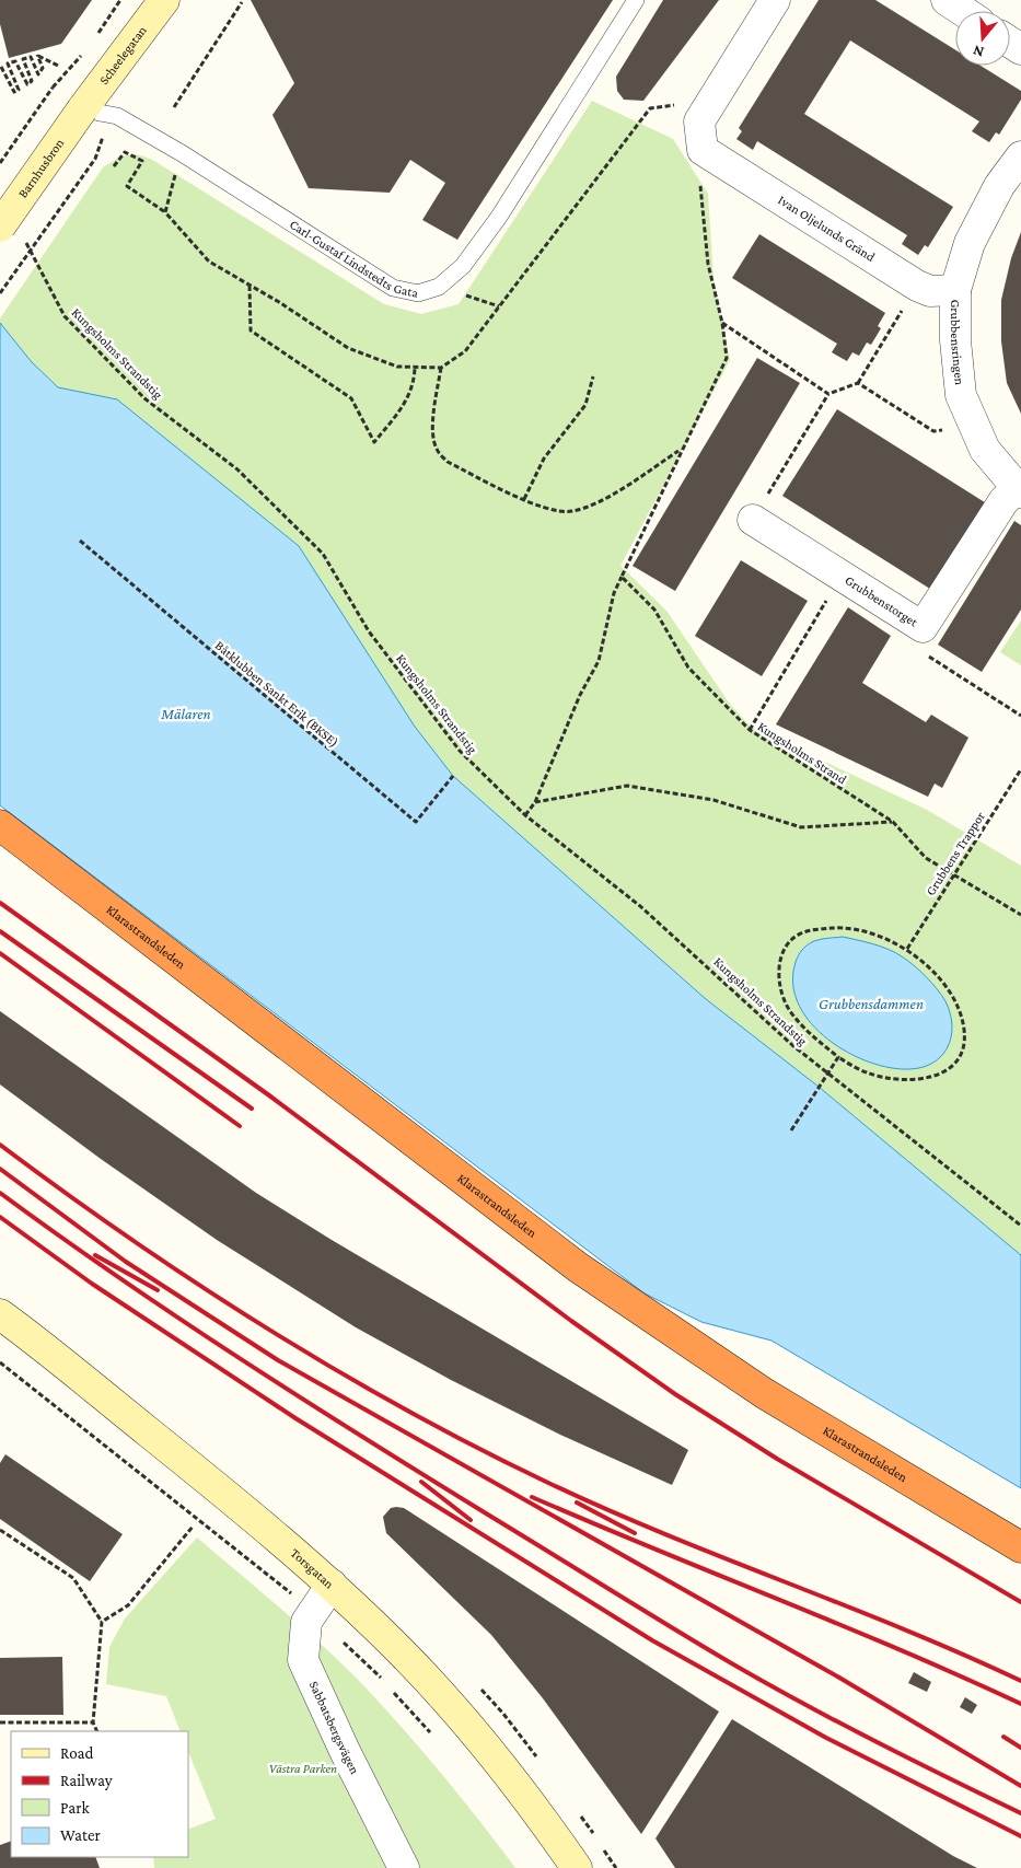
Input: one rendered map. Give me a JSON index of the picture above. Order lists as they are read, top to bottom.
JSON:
{
  "streets": {
    "highway": ["Klarastrandsleden"],
    "main road": ["Scheelegatan", "Barnhusbron", "Torsgatan"],
    "street": [
      "Ivan Oljelunds Gränd",
      "Grubbensringen",
      "Grubbenstorget",
      "Sabbatsbergsvägen"
    ],
    "lane": ["Carl-Gustaf Lindstedts Gata"],
    "path": [
      "Kungsholms Strandstig",
      "Båtklubben Sankt Erik (BKSE)",
      "Kungsholms Strand",
      "Grubbens Trappor"
    ]
  },
  "crossings": [
    ["Scheelegatan", "Barnhusbron"],
    ["Scheelegatan", "Carl-Gustaf Lindstedts Gata"],
    ["Barnhusbron", "Carl-Gustaf Lindstedts Gata"],
    ["Barnhusbron", "Kungsholms Strandstig"],
    ["Ivan Oljelunds Gränd", "Grubbensringen"],
    ["Grubbensringen", "Grubbenstorget"],
    ["Kungsholms Strand", "Grubbens Trappor"],
    ["Torsgatan", "Sabbatsbergsvägen"]
  ],
  "water": ["Mälaren", "Grubbensdammen"],
  "parks": ["Västra Parken"],
  "legend": [
    "Road",
    "Railway",
    "Park",
    "Water"
  ],
  "north": "bottom"
}
